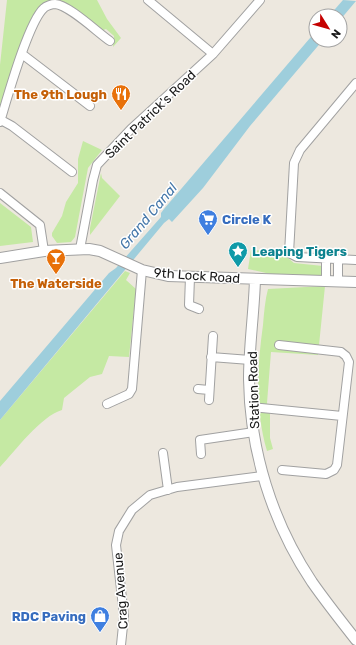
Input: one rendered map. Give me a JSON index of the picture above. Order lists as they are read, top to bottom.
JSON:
{
  "streets": {
    "street": [
      "Saint Patrick's Road",
      "9th Lock Road",
      "Station Road",
      "Crag Avenue"
    ]
  },
  "crossings": [
    ["Saint Patrick's Road", "9th Lock Road"],
    ["9th Lock Road", "Station Road"],
    ["Station Road", "Crag Avenue"]
  ],
  "water": ["Grand Canal"],
  "places": {
    "restaurant": ["The 9th Lough"],
    "supermarket": ["Circle K"],
    "place": ["Leaping Tigers"],
    "bar": ["The Waterside"],
    "shop": ["RDC Paving"]
  },
  "north": "bottom right"
}
